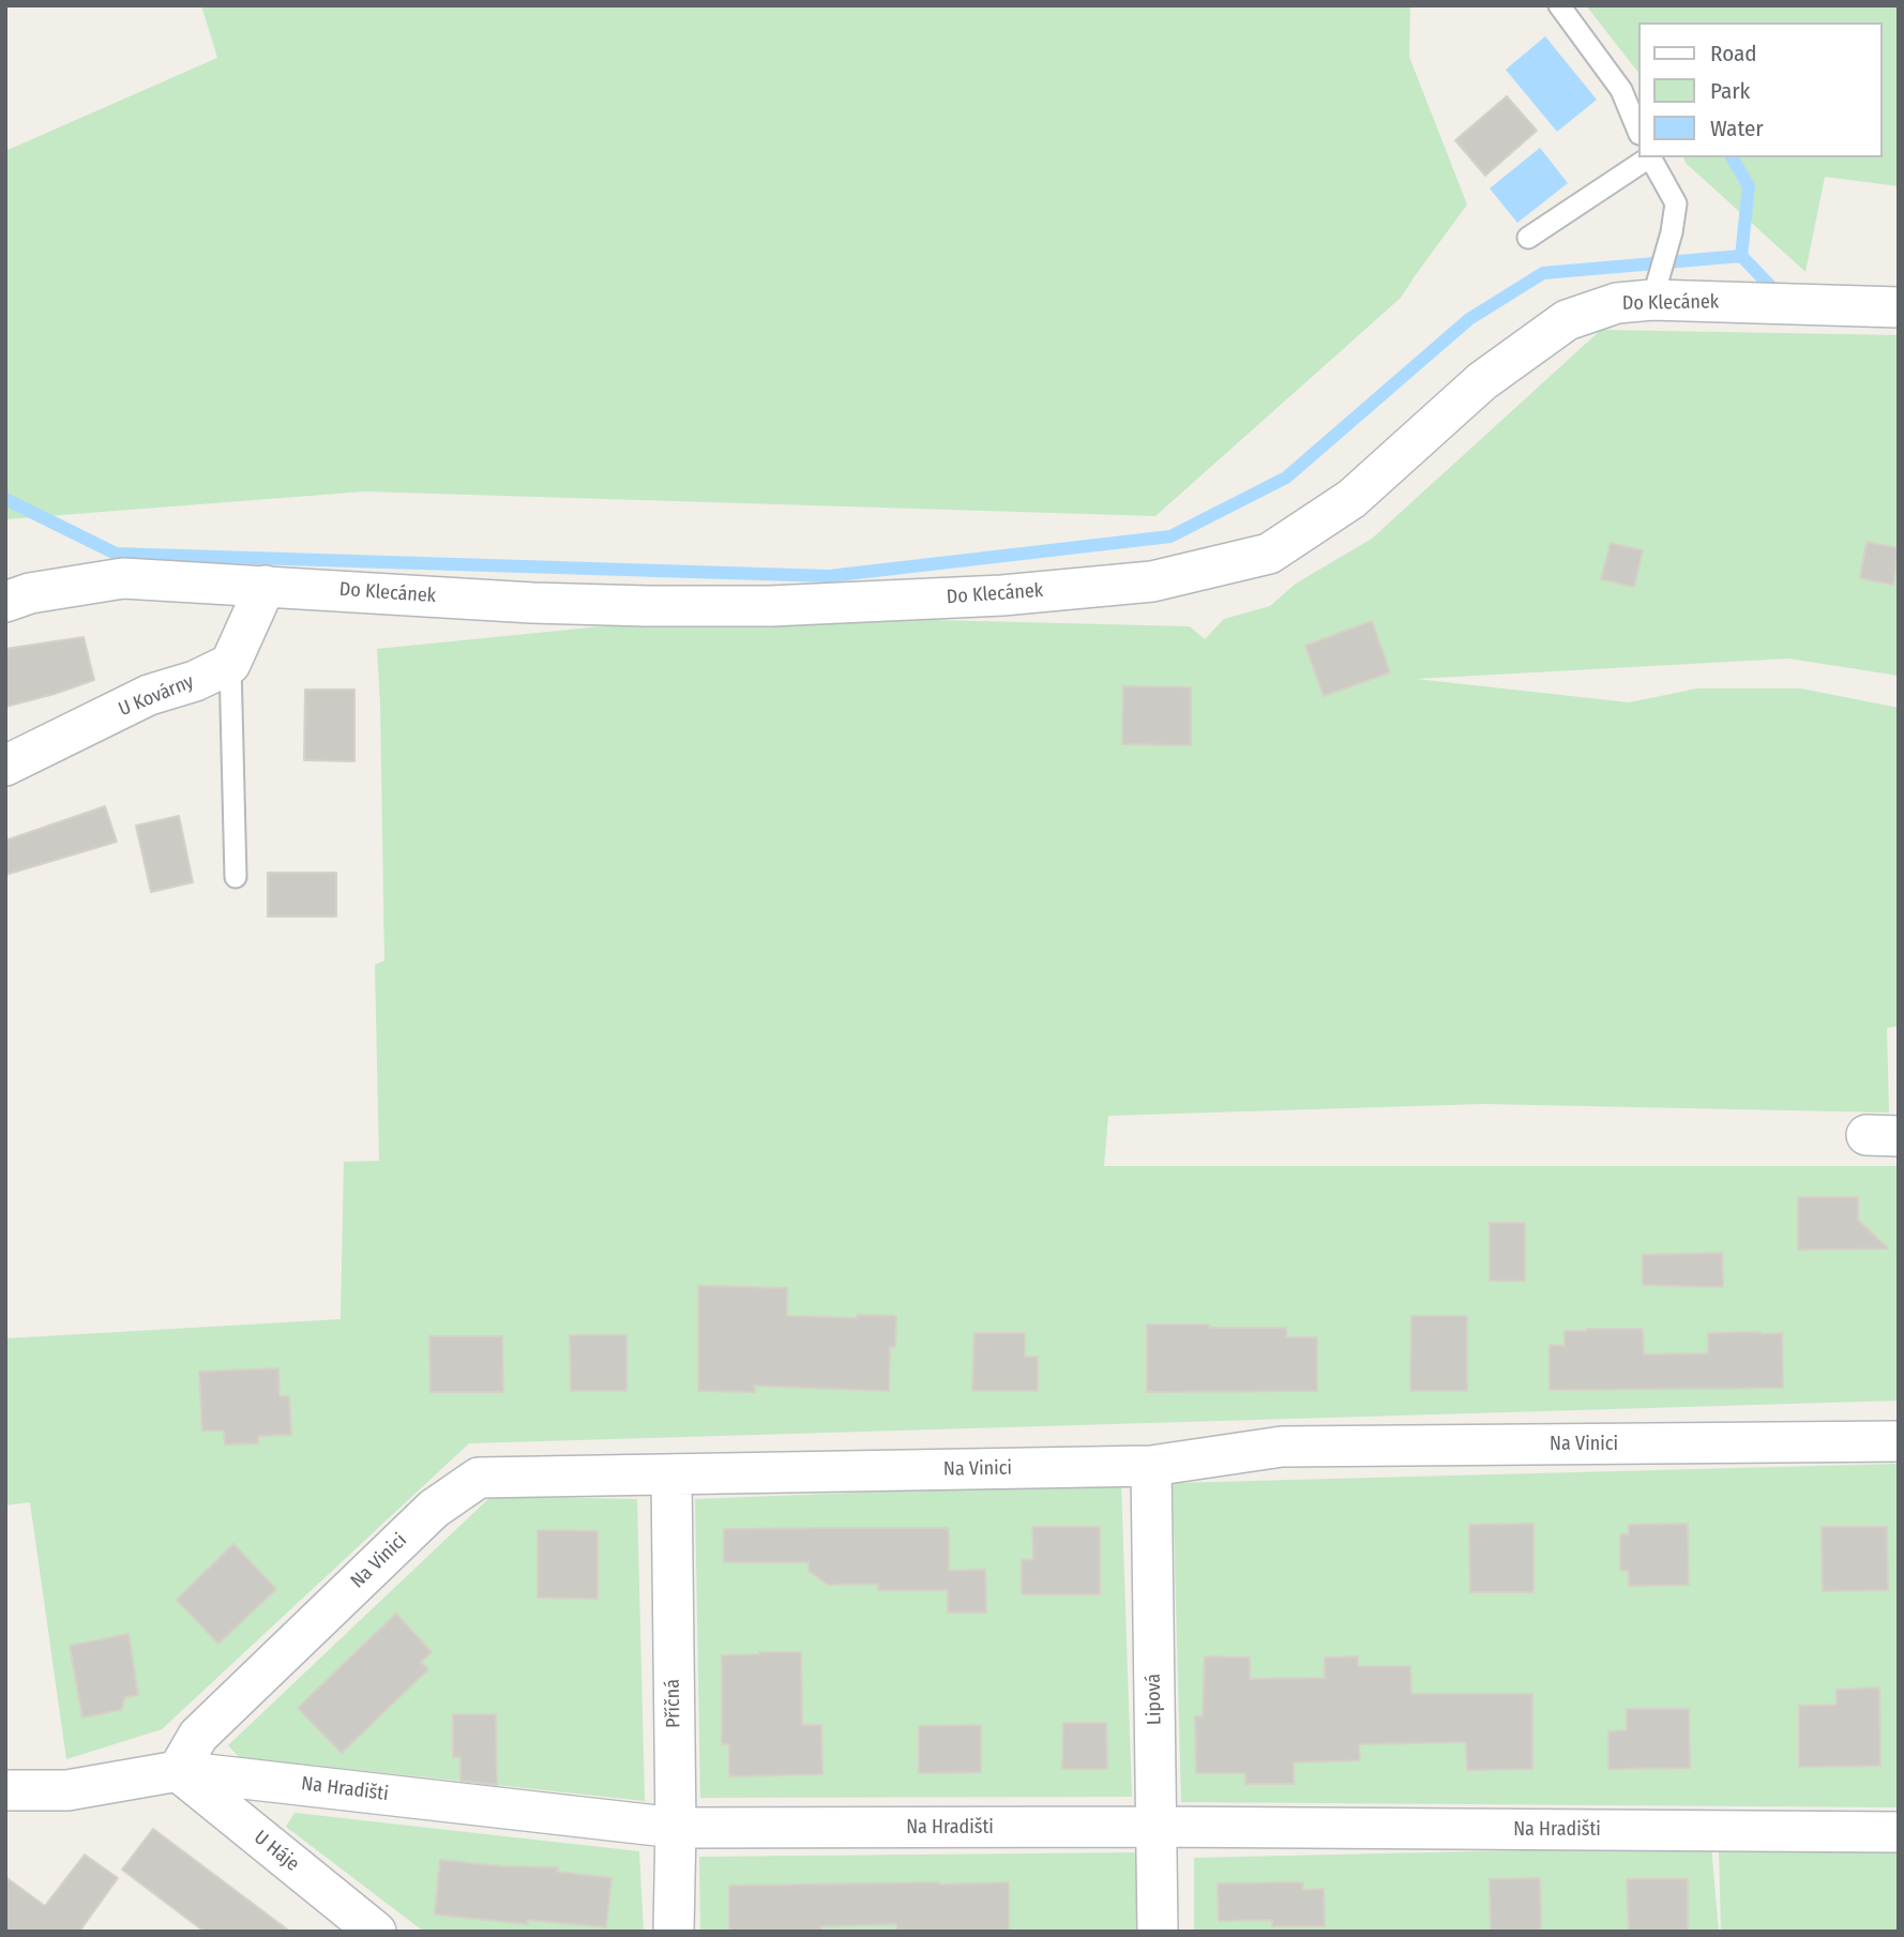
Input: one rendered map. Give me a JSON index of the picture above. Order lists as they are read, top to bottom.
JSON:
{
  "streets": {
    "street": [
      "Do Klecánek",
      "U Kovárny",
      "Na Vinici",
      "Lipová",
      "Příčná",
      "Na Hradišti",
      "U Háje"
    ]
  },
  "crossings": [
    ["Na Vinici", "Lipová"],
    ["Na Vinici", "Příčná"],
    ["Na Vinici", "Na Hradišti"],
    ["Na Vinici", "U Háje"],
    ["Lipová", "Na Hradišti"],
    ["Příčná", "Na Hradišti"],
    ["Na Hradišti", "U Háje"]
  ],
  "legend": ["Road", "Park", "Water"]
}
